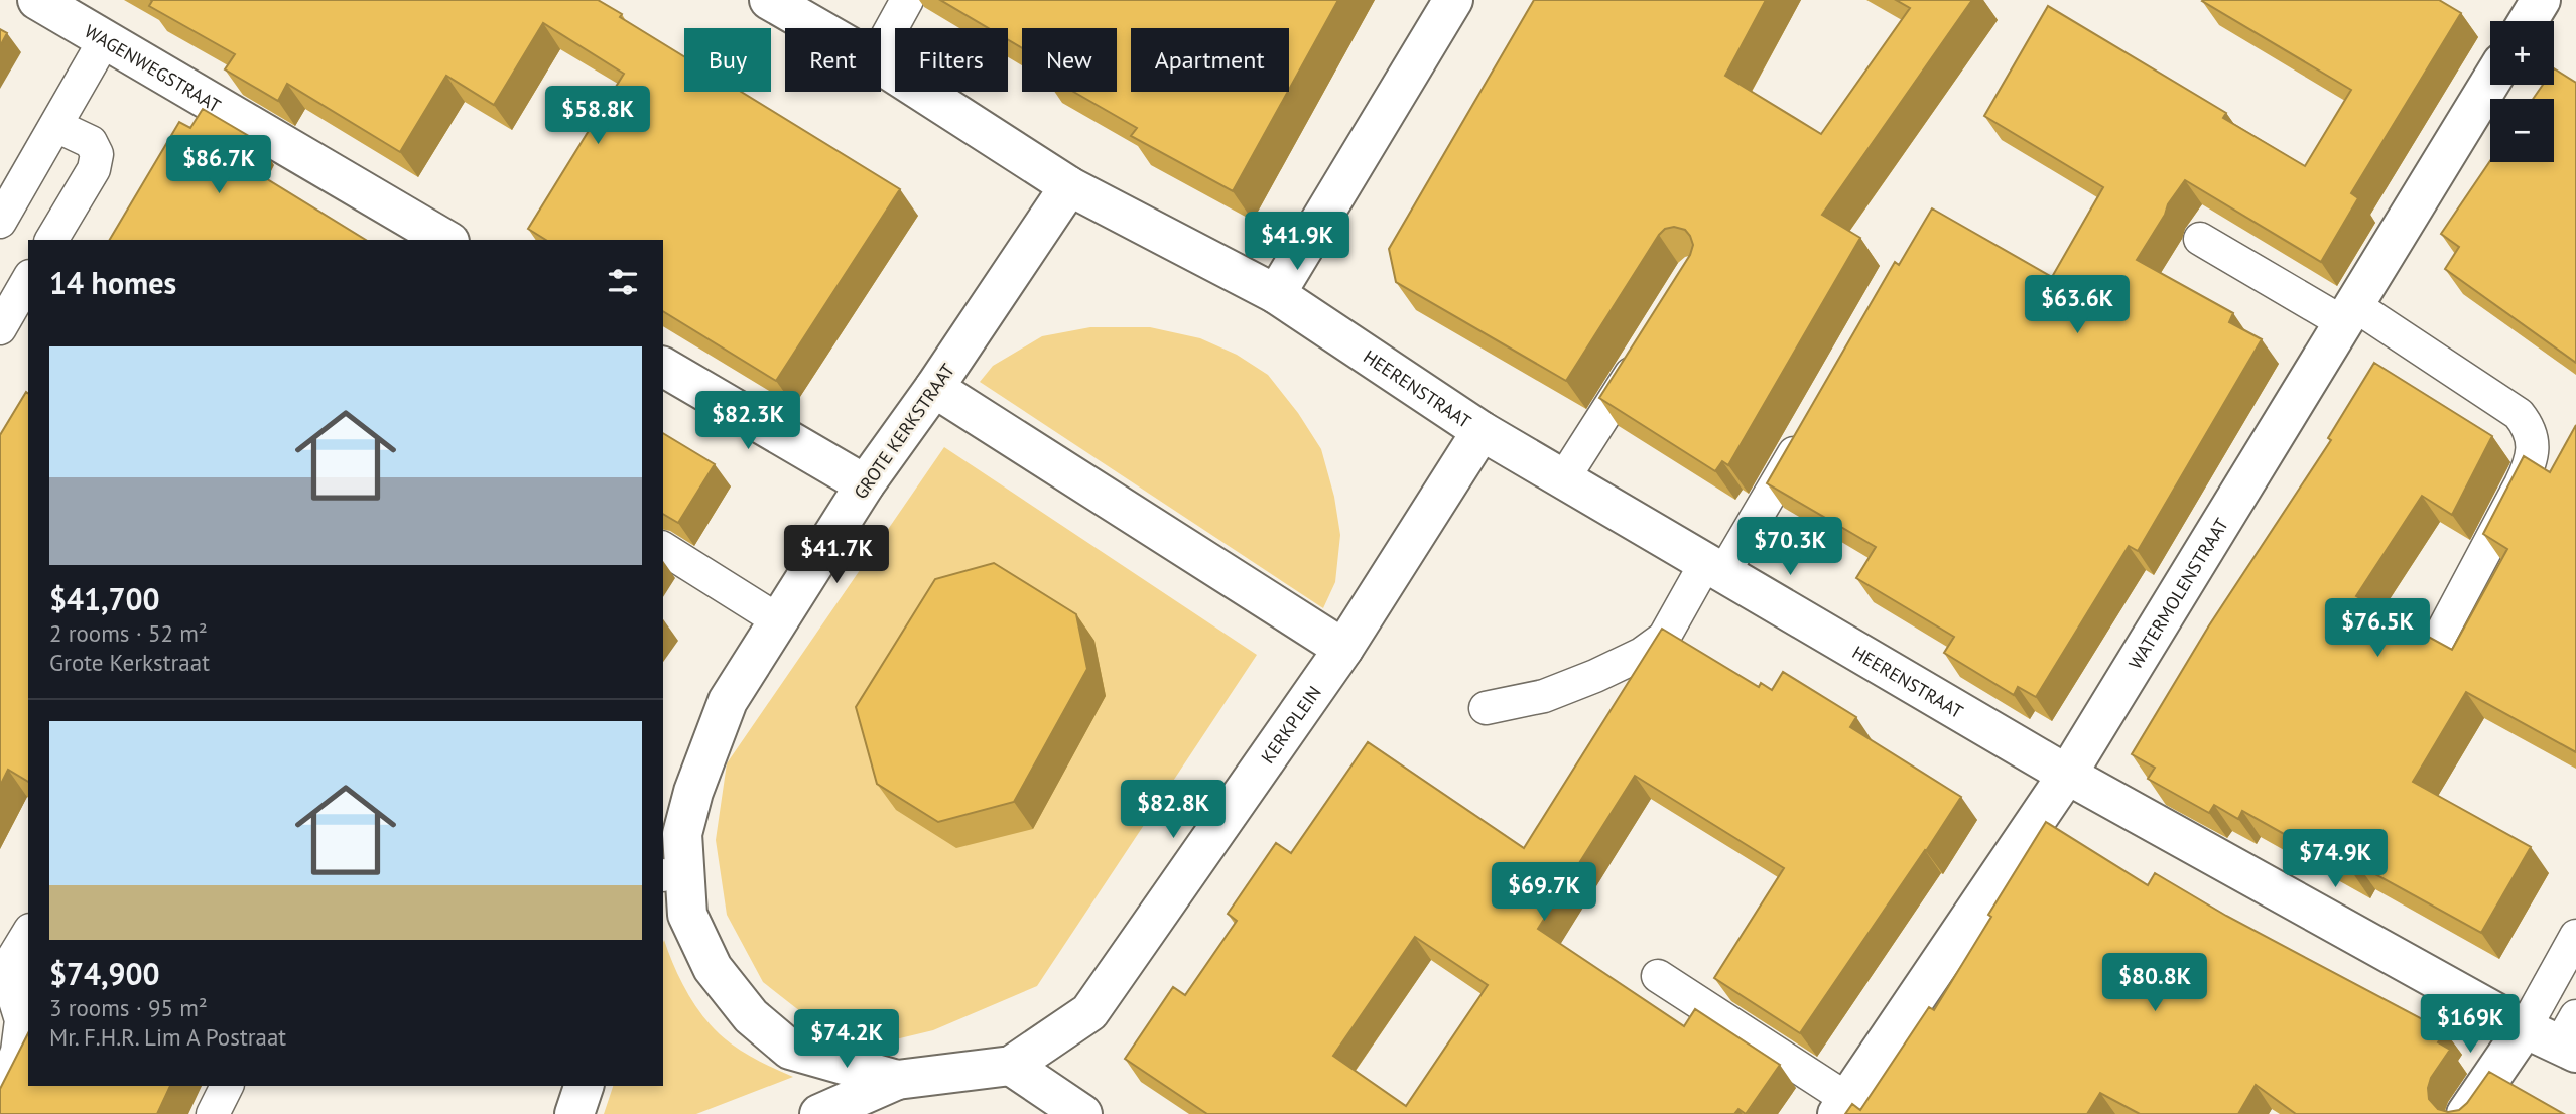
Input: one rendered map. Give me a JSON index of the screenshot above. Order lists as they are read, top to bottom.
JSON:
{
  "streets": {
    "street": [
      "WAGENWEGSTRAAT",
      "HEERENSTRAAT",
      "GROTE KERKSTRAAT",
      "WATERMOLENSTRAAT",
      "KERKPLEIN"
    ]
  },
  "crossings": [
    ["HEERENSTRAAT", "GROTE KERKSTRAAT"],
    ["HEERENSTRAAT", "WATERMOLENSTRAAT"],
    ["HEERENSTRAAT", "KERKPLEIN"],
    ["GROTE KERKSTRAAT", "KERKPLEIN"]
  ],
  "page": {
    "map_buttons": ["+", "−"],
    "chip": [
      "Buy",
      "Rent",
      "Filters",
      "New",
      "Apartment"
    ],
    "price": [
      "$58.8K",
      "$86.7K",
      "$41.9K",
      "$63.6K",
      "$82.3K",
      "$70.3K",
      "$41.7K",
      "$76.5K",
      "$82.8K",
      "$74.9K",
      "$69.7K",
      "$80.8K",
      "$169K",
      "$74.2K"
    ],
    "heading": "14 homes",
    "list": [
      {
        "name": "$41,700",
        "note": "2 rooms · 52 m² · Grote Kerkstraat"
      },
      {
        "name": "$74,900",
        "note": "3 rooms · 95 m² · Mr. F.H.R. Lim A Postraat"
      }
    ]
  }
}
